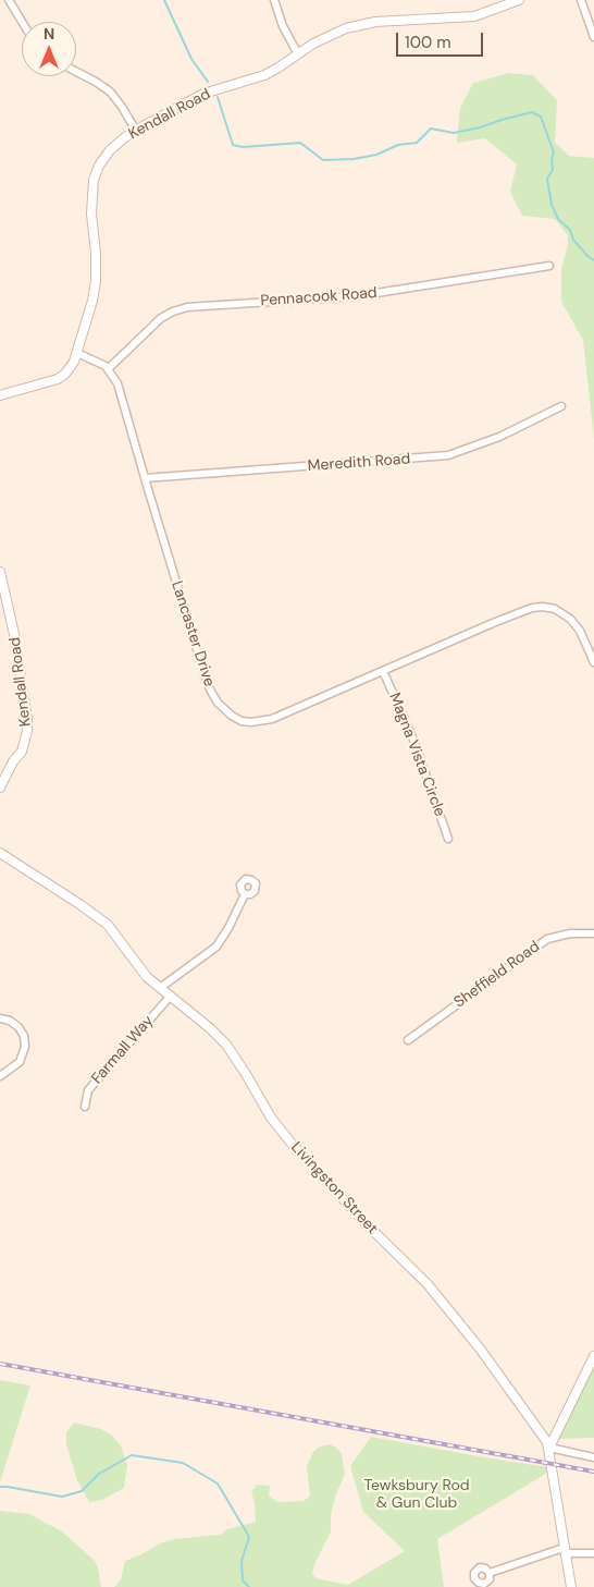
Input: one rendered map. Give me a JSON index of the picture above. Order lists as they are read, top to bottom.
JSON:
{
  "streets": {
    "street": [
      "Kendall Road",
      "Pennacook Road",
      "Meredith Road",
      "Lancaster Drive",
      "Magna Vista Circle",
      "Sheffield Road",
      "Farmall Way",
      "Livingston Street"
    ]
  },
  "crossings": [
    ["Pennacook Road", "Lancaster Drive"],
    ["Meredith Road", "Lancaster Drive"],
    ["Lancaster Drive", "Magna Vista Circle"],
    ["Farmall Way", "Livingston Street"]
  ],
  "parks": ["Tewksbury Rod & Gun Club"],
  "scale_bar": "100 m",
  "north": "top"
}
